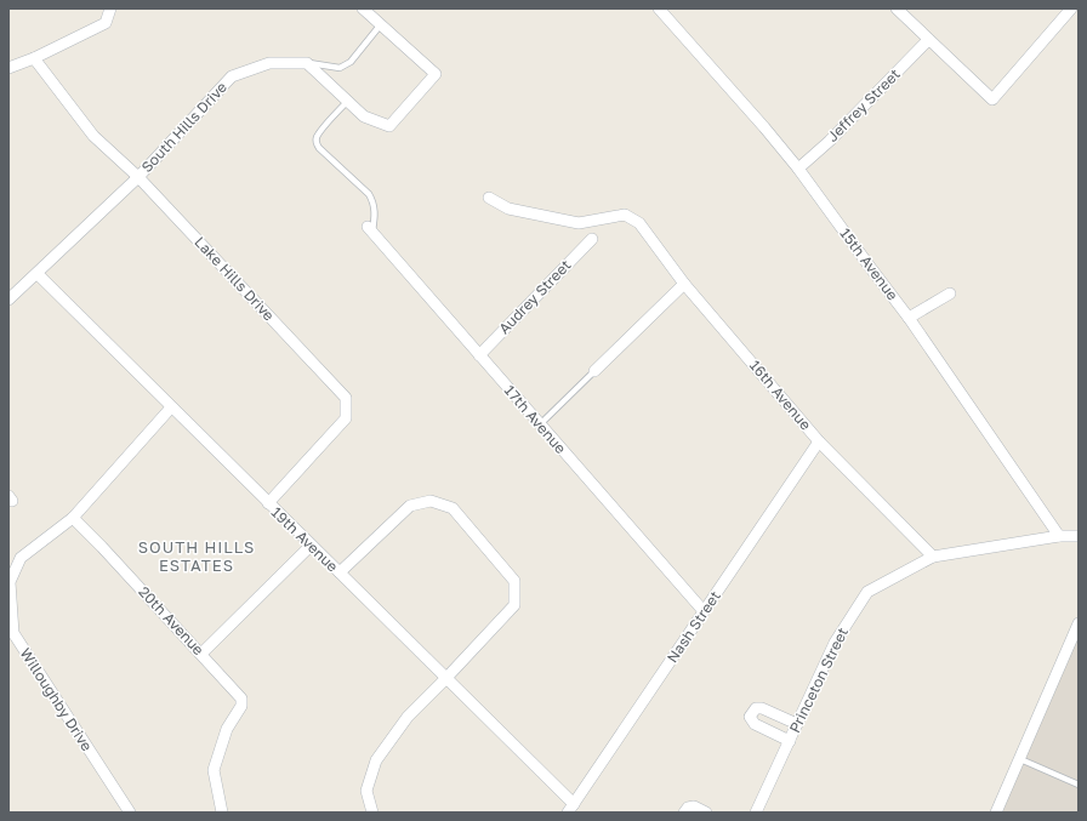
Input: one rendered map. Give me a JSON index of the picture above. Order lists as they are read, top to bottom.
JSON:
{
  "streets": {
    "street": [
      "Jeffrey Street",
      "South Hills Drive",
      "15th Avenue",
      "Lake Hills Drive",
      "Audrey Street",
      "16th Avenue",
      "17th Avenue",
      "19th Avenue",
      "20th Avenue",
      "Nash Street",
      "Princeton Street",
      "Willoughby Drive"
    ]
  },
  "crossings": [
    ["Jeffrey Street", "15th Avenue"],
    ["South Hills Drive", "Lake Hills Drive"],
    ["South Hills Drive", "19th Avenue"],
    ["15th Avenue", "Princeton Street"],
    ["Lake Hills Drive", "19th Avenue"],
    ["Audrey Street", "17th Avenue"],
    ["16th Avenue", "Nash Street"],
    ["16th Avenue", "Princeton Street"],
    ["17th Avenue", "Nash Street"],
    ["19th Avenue", "Nash Street"],
    ["19th Avenue", "Willoughby Drive"],
    ["20th Avenue", "Willoughby Drive"]
  ],
  "districts": ["SOUTH HILLS ESTATES"]
}
